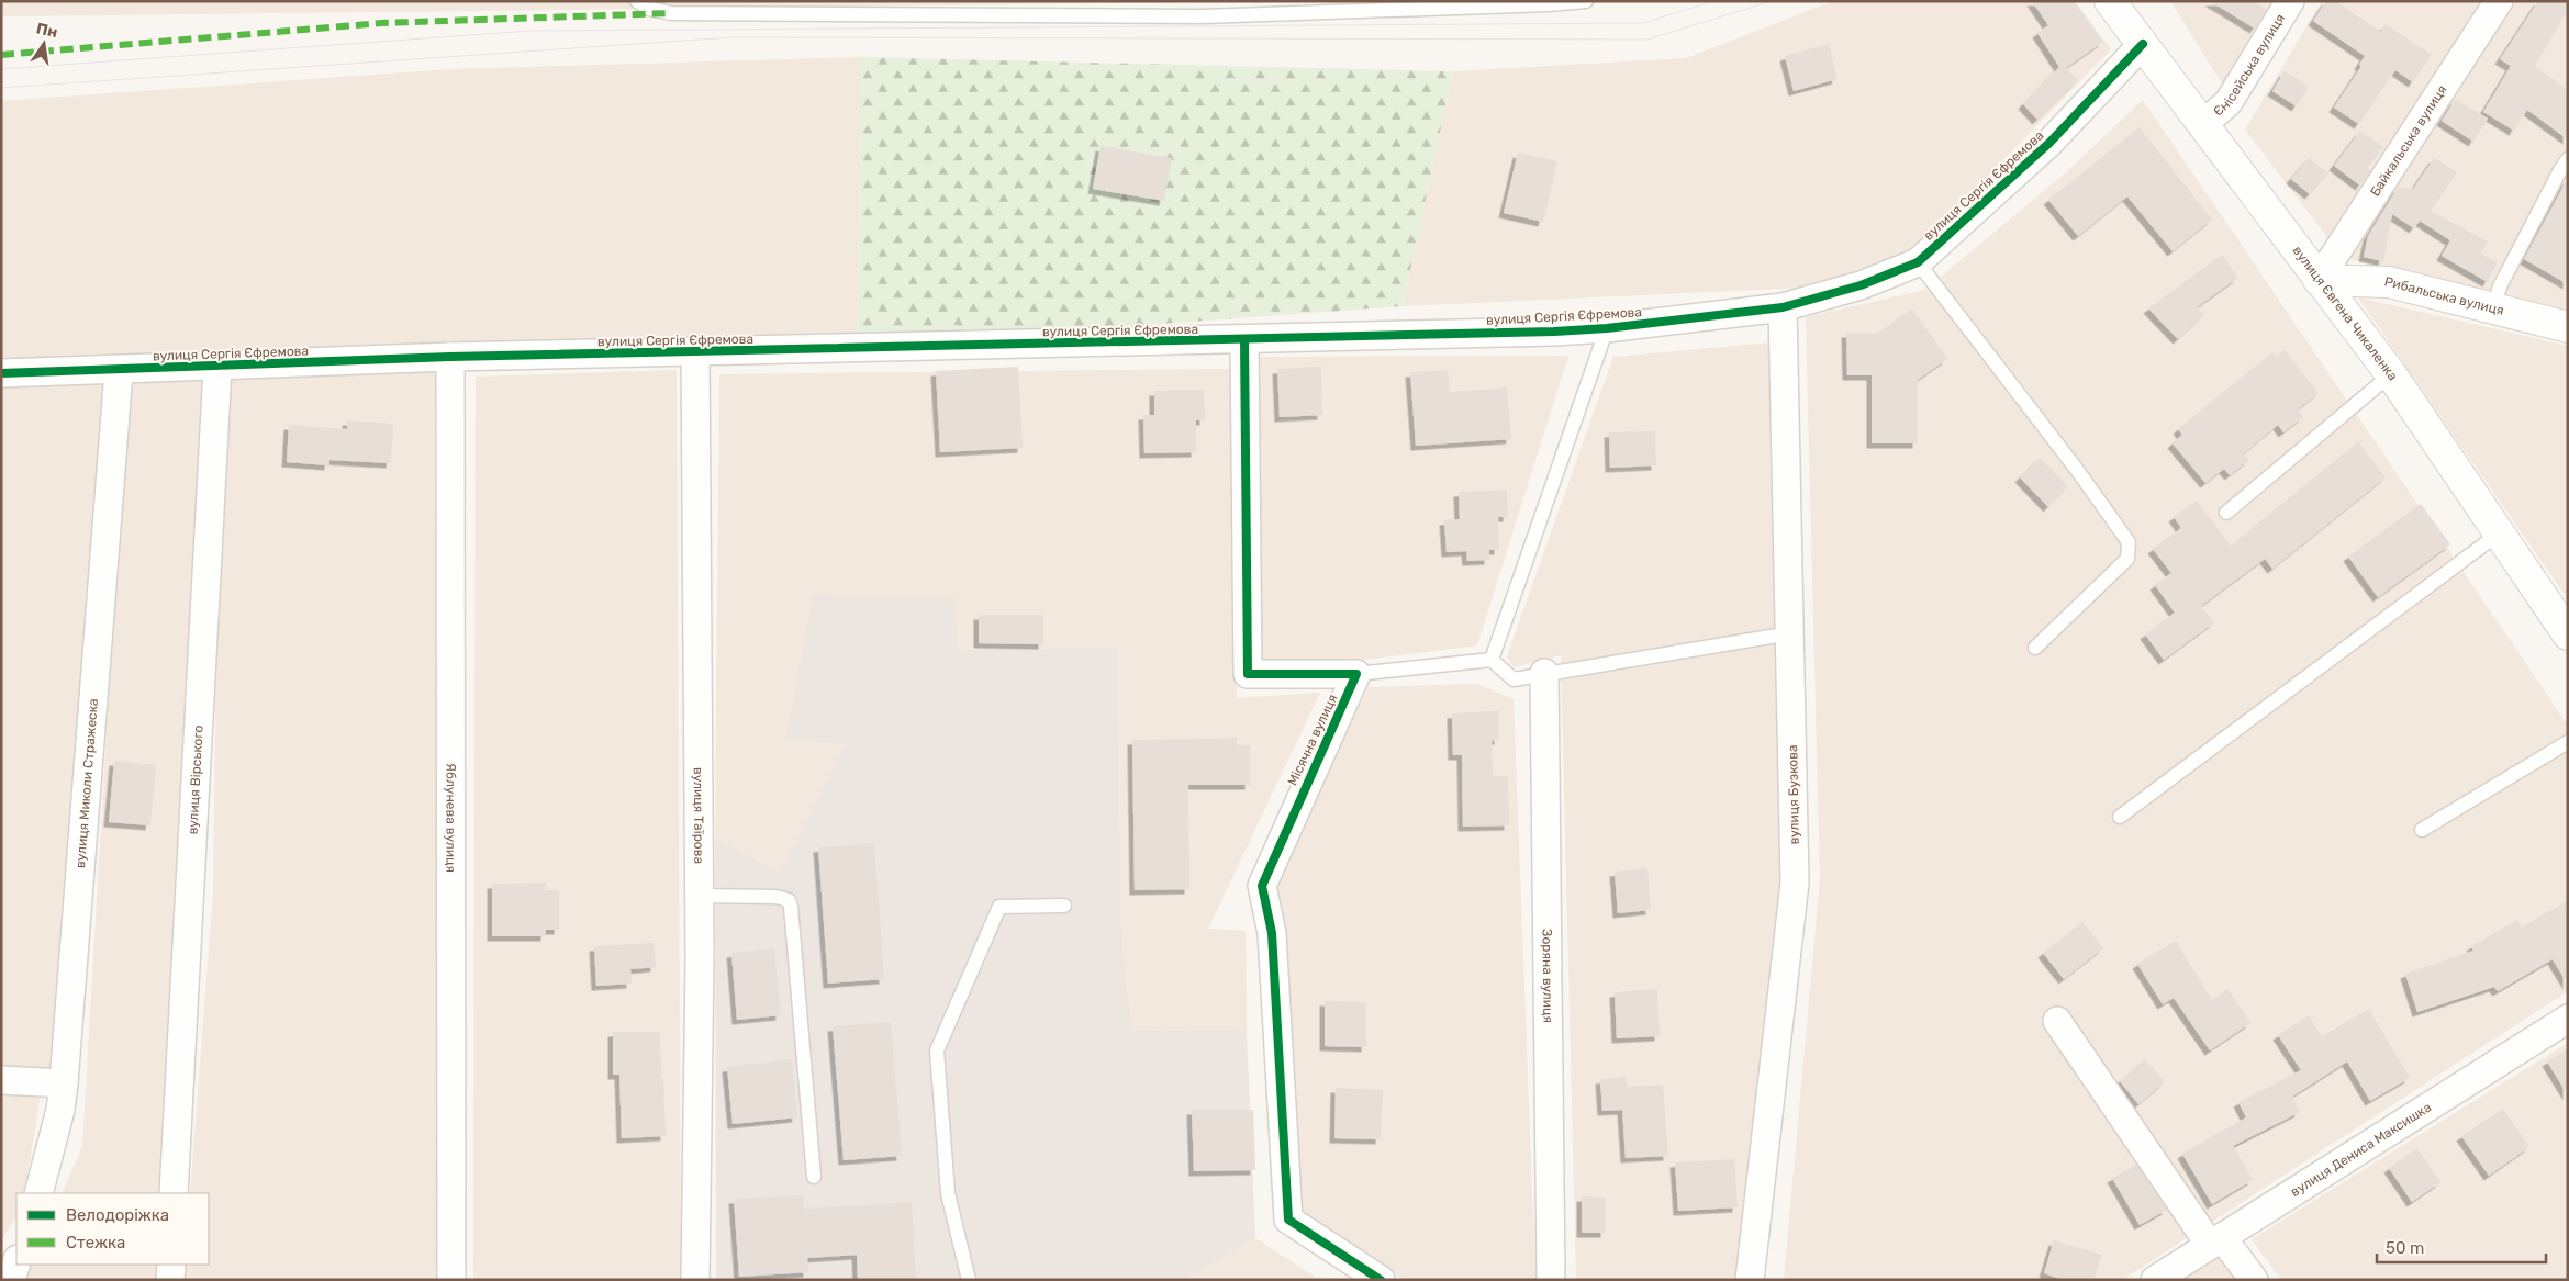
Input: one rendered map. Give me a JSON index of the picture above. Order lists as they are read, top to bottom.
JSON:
{
  "streets": {
    "street": [
      "Єнісейська вулиця",
      "Байкальська вулиця",
      "вулиця Сергія Єфремова",
      "Рибальська вулиця",
      "вулиця Євгена Чикаленка",
      "Місячна вулиця",
      "вулиця Вірського",
      "вулиця Миколи Стражеска",
      "вулиця Бузкова",
      "вулиця Таїрова",
      "Яблунева вулиця",
      "Зоряна вулиця",
      "вулиця Дениса Максишка"
    ]
  },
  "crossings": [
    ["Єнісейська вулиця", "вулиця Євгена Чикаленка"],
    ["Байкальська вулиця", "Рибальська вулиця"],
    ["Байкальська вулиця", "вулиця Євгена Чикаленка"],
    ["вулиця Сергія Єфремова", "вулиця Євгена Чикаленка"],
    ["вулиця Сергія Єфремова", "Місячна вулиця"],
    ["вулиця Сергія Єфремова", "вулиця Вірського"],
    ["вулиця Сергія Єфремова", "вулиця Миколи Стражеска"],
    ["вулиця Сергія Єфремова", "вулиця Бузкова"],
    ["вулиця Сергія Єфремова", "вулиця Таїрова"],
    ["вулиця Сергія Єфремова", "Яблунева вулиця"],
    ["Рибальська вулиця", "вулиця Євгена Чикаленка"]
  ],
  "legend": ["Велодоріжка", "Стежка"],
  "scale_bar": "50 m",
  "north": "top"
}
